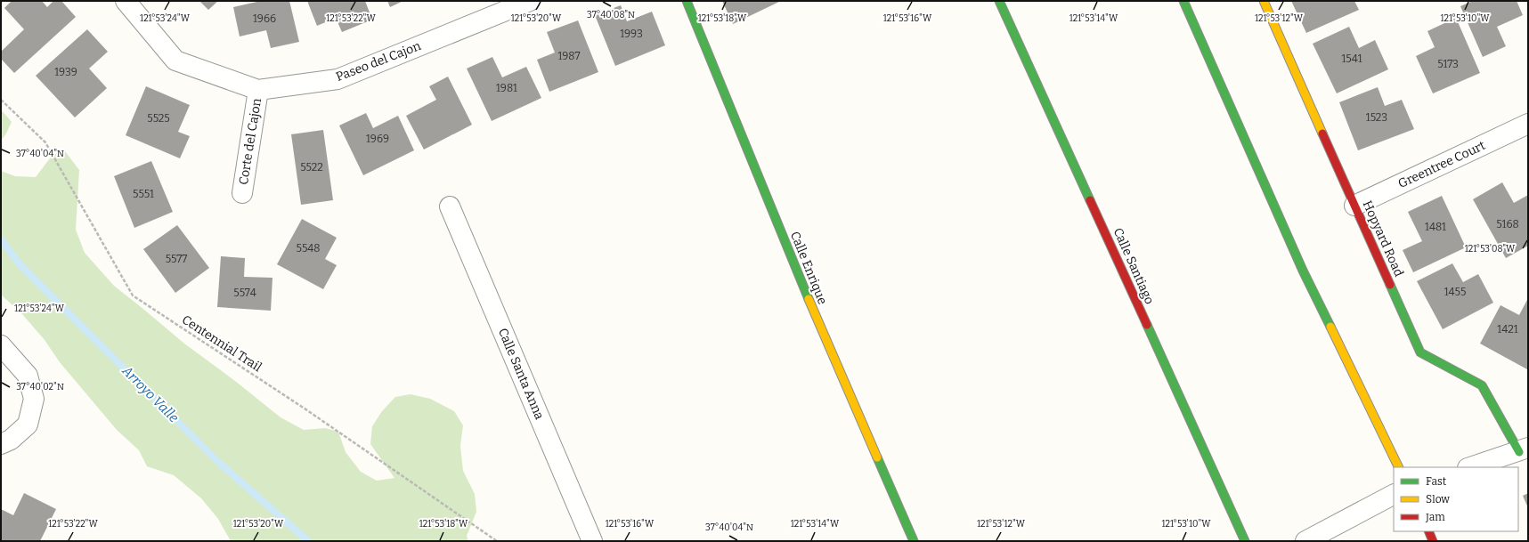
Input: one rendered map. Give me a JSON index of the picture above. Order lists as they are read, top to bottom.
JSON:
{
  "streets": {
    "street": [
      "Paseo del Cajon",
      "Corte del Cajon",
      "Greentree Court",
      "Hopyard Road",
      "Calle Santiago",
      "Calle Enrique",
      "Calle Santa Anna"
    ],
    "path": ["Centennial Trail"]
  },
  "crossings": [
    ["Paseo del Cajon", "Corte del Cajon"],
    ["Greentree Court", "Hopyard Road"]
  ],
  "water": ["Arroyo Valle"],
  "house_numbers": [
    "1966",
    "1993",
    "1987",
    "1541",
    "5173",
    "1939",
    "1981",
    "1523",
    "5525",
    "1969",
    "5522",
    "5551",
    "5168",
    "1481",
    "5548",
    "5577",
    "1455",
    "5574",
    "1421"
  ],
  "legend": ["Fast", "Slow", "Jam"],
  "coordinates": [
    "37°40'08\"N",
    "121°53'24\"W",
    "121°53'22\"W",
    "121°53'20\"W",
    "121°53'18\"W",
    "121°53'16\"W",
    "121°53'14\"W",
    "121°53'12\"W",
    "121°53'10\"W",
    "37°40'04\"N",
    "121°53'08\"W",
    "37°40'02\"N"
  ]
}
